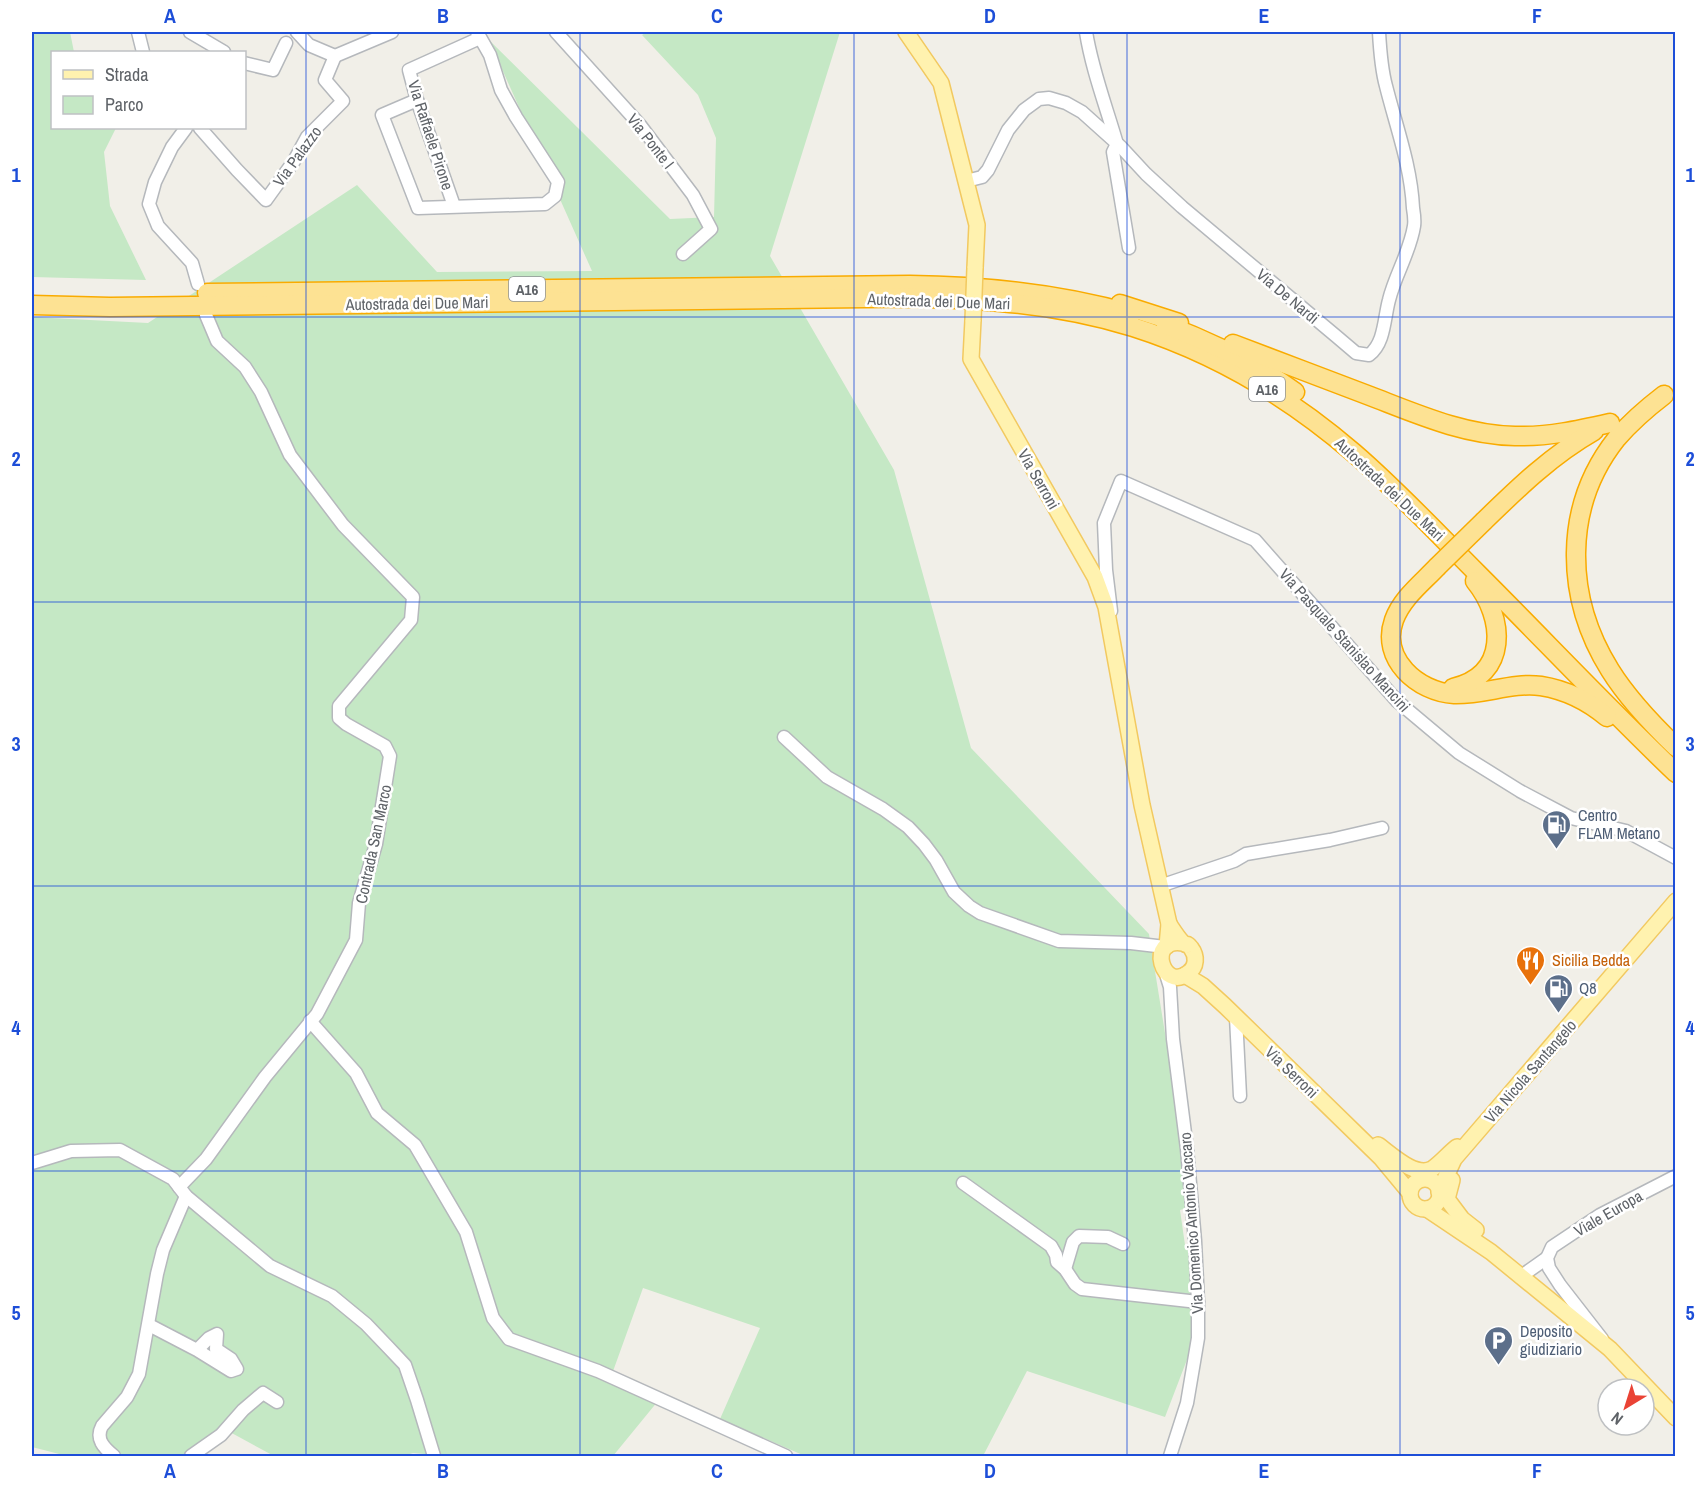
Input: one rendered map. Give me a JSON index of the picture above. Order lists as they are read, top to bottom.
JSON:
{
  "streets": {
    "highway": ["A16", "Autostrada dei Due Mari"],
    "main road": ["Via Serroni", "Via Nicola Santangelo"],
    "street": [
      "Via Raffaele Pirone",
      "Via Ponte I",
      "Via Palazzo",
      "Via De Nardi",
      "Via Pasquale Stanislao Mancini",
      "Contrada San Marco",
      "Viale Europa",
      "Via Domenico Antonio Vaccaro"
    ]
  },
  "crossings": [
    ["Via De Nardi", "Via Serroni"],
    ["Via Serroni", "Via Pasquale Stanislao Mancini"],
    ["Via Serroni", "Via Domenico Antonio Vaccaro"]
  ],
  "places": {
    "fuel station": ["Centro FLAM Metano", "Q8"],
    "restaurant": ["Sicilia Bedda"],
    "parking": ["Deposito giudiziario"]
  },
  "legend": ["Strada", "Parco"],
  "north": "bottom left",
  "grid": {
    "columns": [
      "A",
      "B",
      "C",
      "D",
      "E",
      "F"
    ],
    "rows": [
      "1",
      "2",
      "3",
      "4",
      "5"
    ]
  }
}
